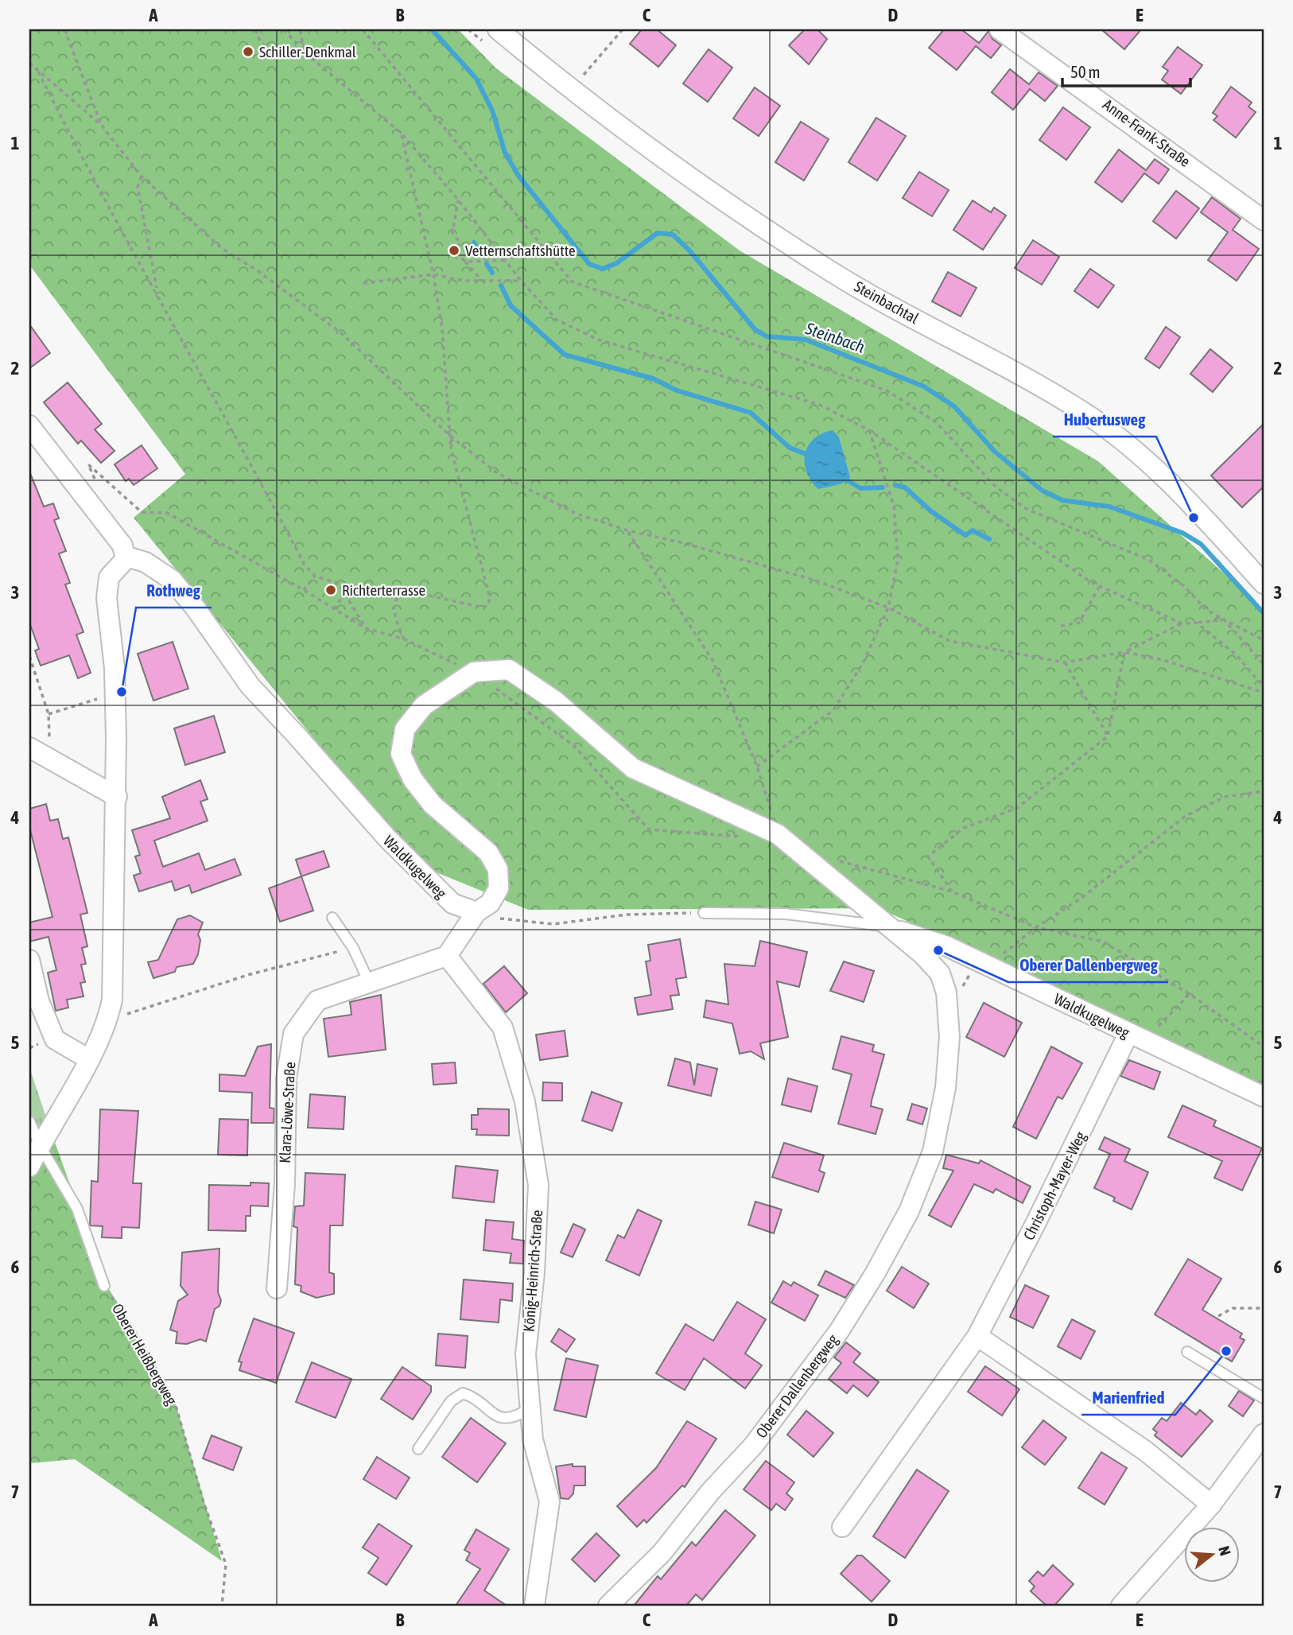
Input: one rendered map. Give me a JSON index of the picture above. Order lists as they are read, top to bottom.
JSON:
{
  "streets": {
    "street": [
      "Anne-Frank-Straße",
      "Steinbachtal",
      "Waldkugelweg",
      "Klara-Löwe-Straße",
      "Christoph-Mayer-Weg",
      "König-Heinrich-Straße",
      "Oberer Dallenbergweg"
    ],
    "lane": ["Oberer Heißbergweg"]
  },
  "crossings": [
    ["Waldkugelweg", "Christoph-Mayer-Weg"],
    ["Waldkugelweg", "Oberer Dallenbergweg"],
    ["Klara-Löwe-Straße", "König-Heinrich-Straße"]
  ],
  "water": ["Steinbach"],
  "places": [
    "Schiller-Denkmal",
    "Vetternschaftshütte",
    "Hubertusweg",
    "Richterterrasse",
    "Rothweg",
    "Oberer Dallenbergweg",
    "Marienfried"
  ],
  "scale_bar": "50 m",
  "north": "right",
  "grid": {
    "columns": [
      "A",
      "B",
      "C",
      "D",
      "E"
    ],
    "rows": [
      "1",
      "2",
      "3",
      "4",
      "5",
      "6",
      "7"
    ]
  }
}
